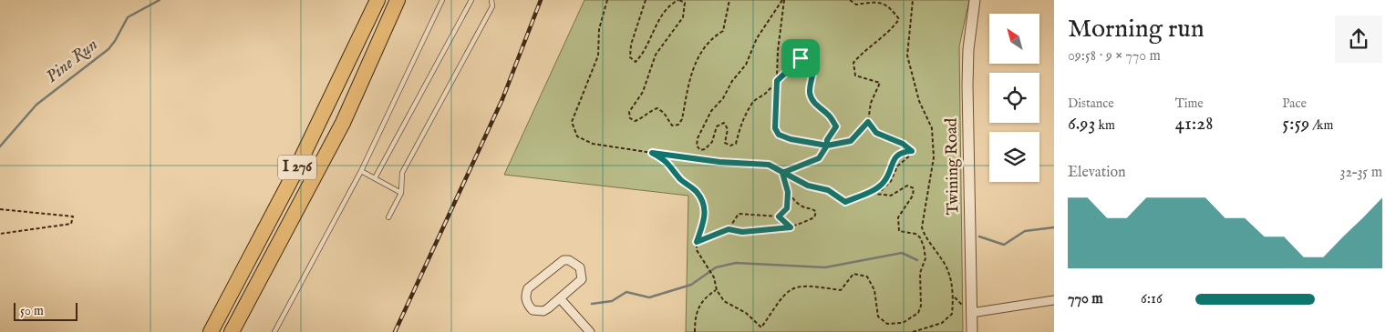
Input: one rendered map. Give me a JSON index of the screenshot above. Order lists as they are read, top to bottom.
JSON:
{
  "streets": {
    "highway": ["I 276"],
    "street": ["Twining Road"]
  },
  "water": ["Pine Run"],
  "scale_bar": "50 m",
  "north": "top left",
  "page": {
    "heading": ["Morning run", "09:58 · 9 × 770 m"],
    "stats": [
      ["Distance", "6.93 km"],
      ["Time", "41:28"],
      ["Pace", "5:59 /km"]
    ],
    "chart": ["Elevation", "32–35 m"],
    "list": [
      {
        "name": "770 m",
        "note": "6:16"
      }
    ],
    "scale": "50 m"
  }
}
